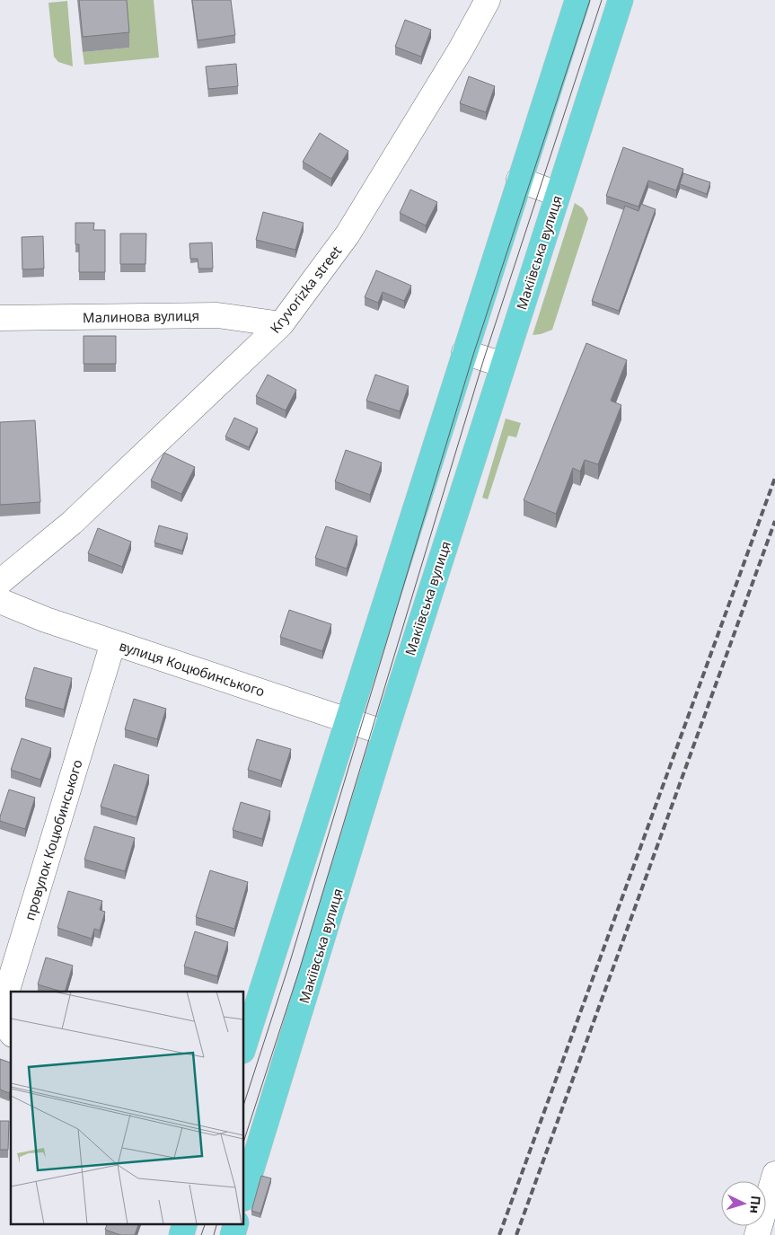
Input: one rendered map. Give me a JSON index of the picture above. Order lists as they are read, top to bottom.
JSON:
{
  "streets": {
    "main road": ["Макіївська вулиця"],
    "street": [
      "Kryvorizka street",
      "Малинова вулиця",
      "вулиця Коцюбинського",
      "провулок Коцюбинського"
    ]
  },
  "crossings": [
    ["Макіївська вулиця", "вулиця Коцюбинського"],
    ["Kryvorizka street", "Малинова вулиця"],
    ["вулиця Коцюбинського", "провулок Коцюбинського"]
  ],
  "north": "right"
}
